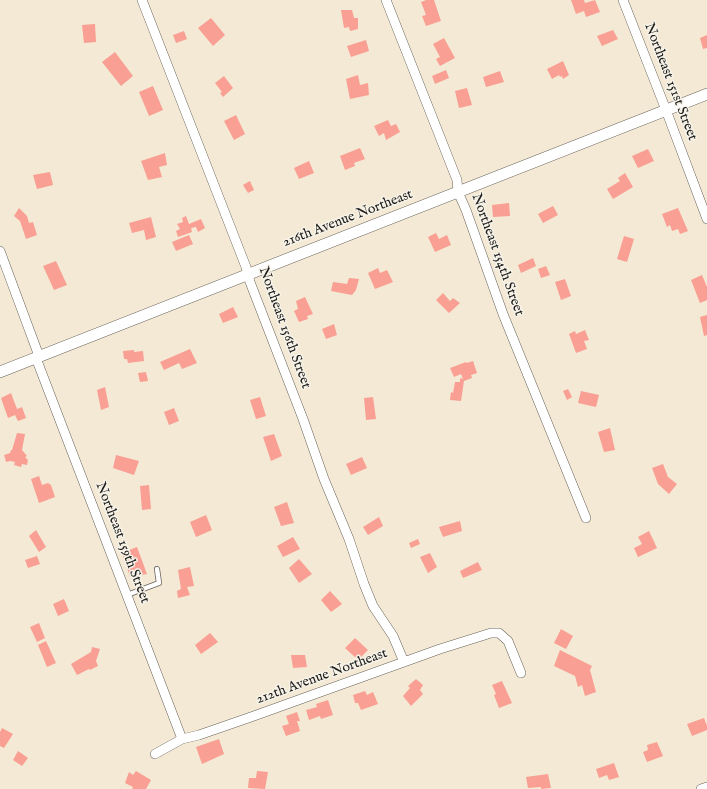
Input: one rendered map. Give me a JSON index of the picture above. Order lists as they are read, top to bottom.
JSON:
{
  "streets": {
    "street": [
      "Northeast 151st Street",
      "216th Avenue Northeast",
      "Northeast 154th Street",
      "Northeast 156th Street",
      "Northeast 159th Street",
      "212th Avenue Northeast"
    ]
  },
  "crossings": [
    ["Northeast 151st Street", "216th Avenue Northeast"],
    ["216th Avenue Northeast", "Northeast 154th Street"],
    ["216th Avenue Northeast", "Northeast 156th Street"],
    ["216th Avenue Northeast", "Northeast 159th Street"],
    ["Northeast 156th Street", "212th Avenue Northeast"],
    ["Northeast 159th Street", "212th Avenue Northeast"]
  ]
}
